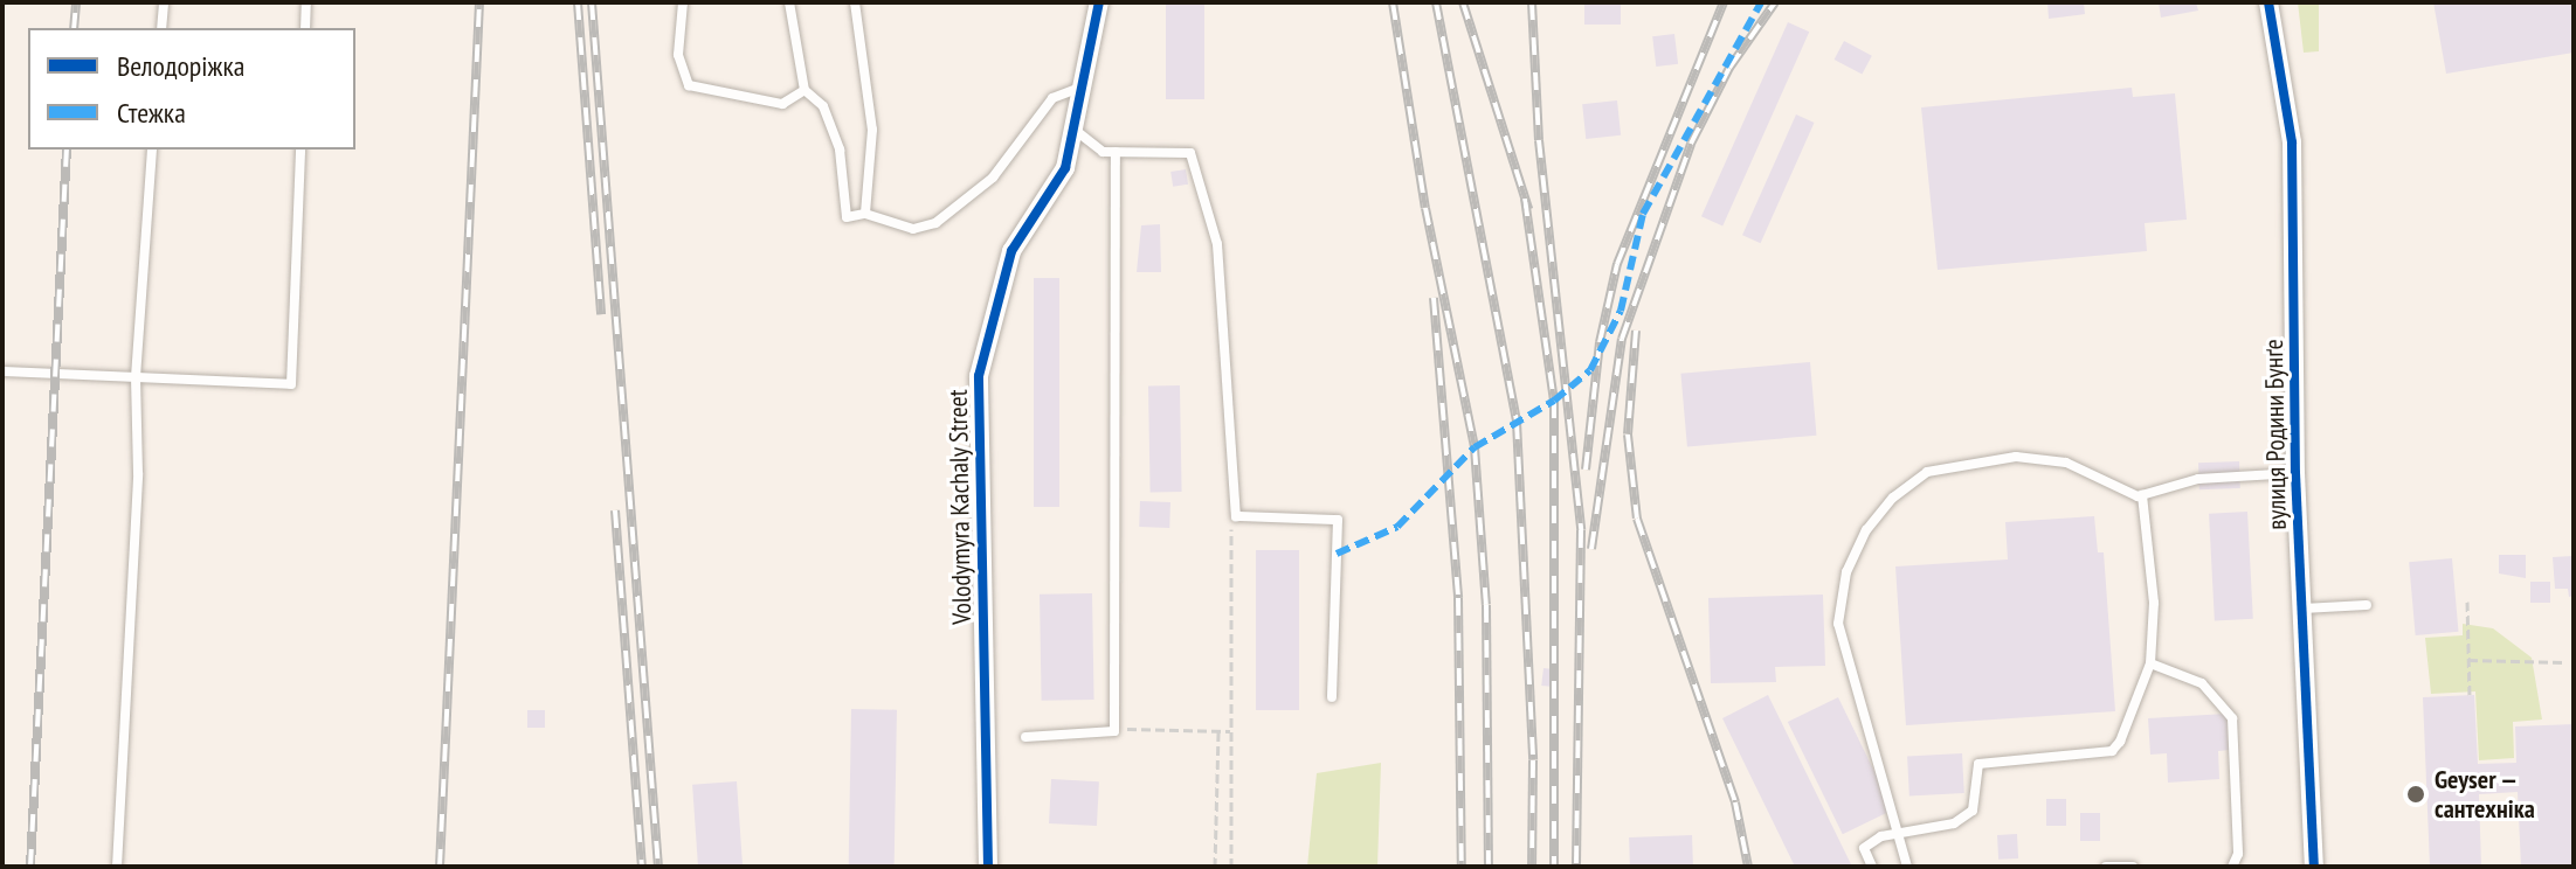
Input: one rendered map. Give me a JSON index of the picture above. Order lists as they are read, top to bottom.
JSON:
{
  "streets": {
    "street": ["вулиця Родини Бунґе", "Volodymyra Kachaly Street"]
  },
  "places": ["Geyser — сантехніка"],
  "legend": ["Велодоріжка", "Стежка"]
}
